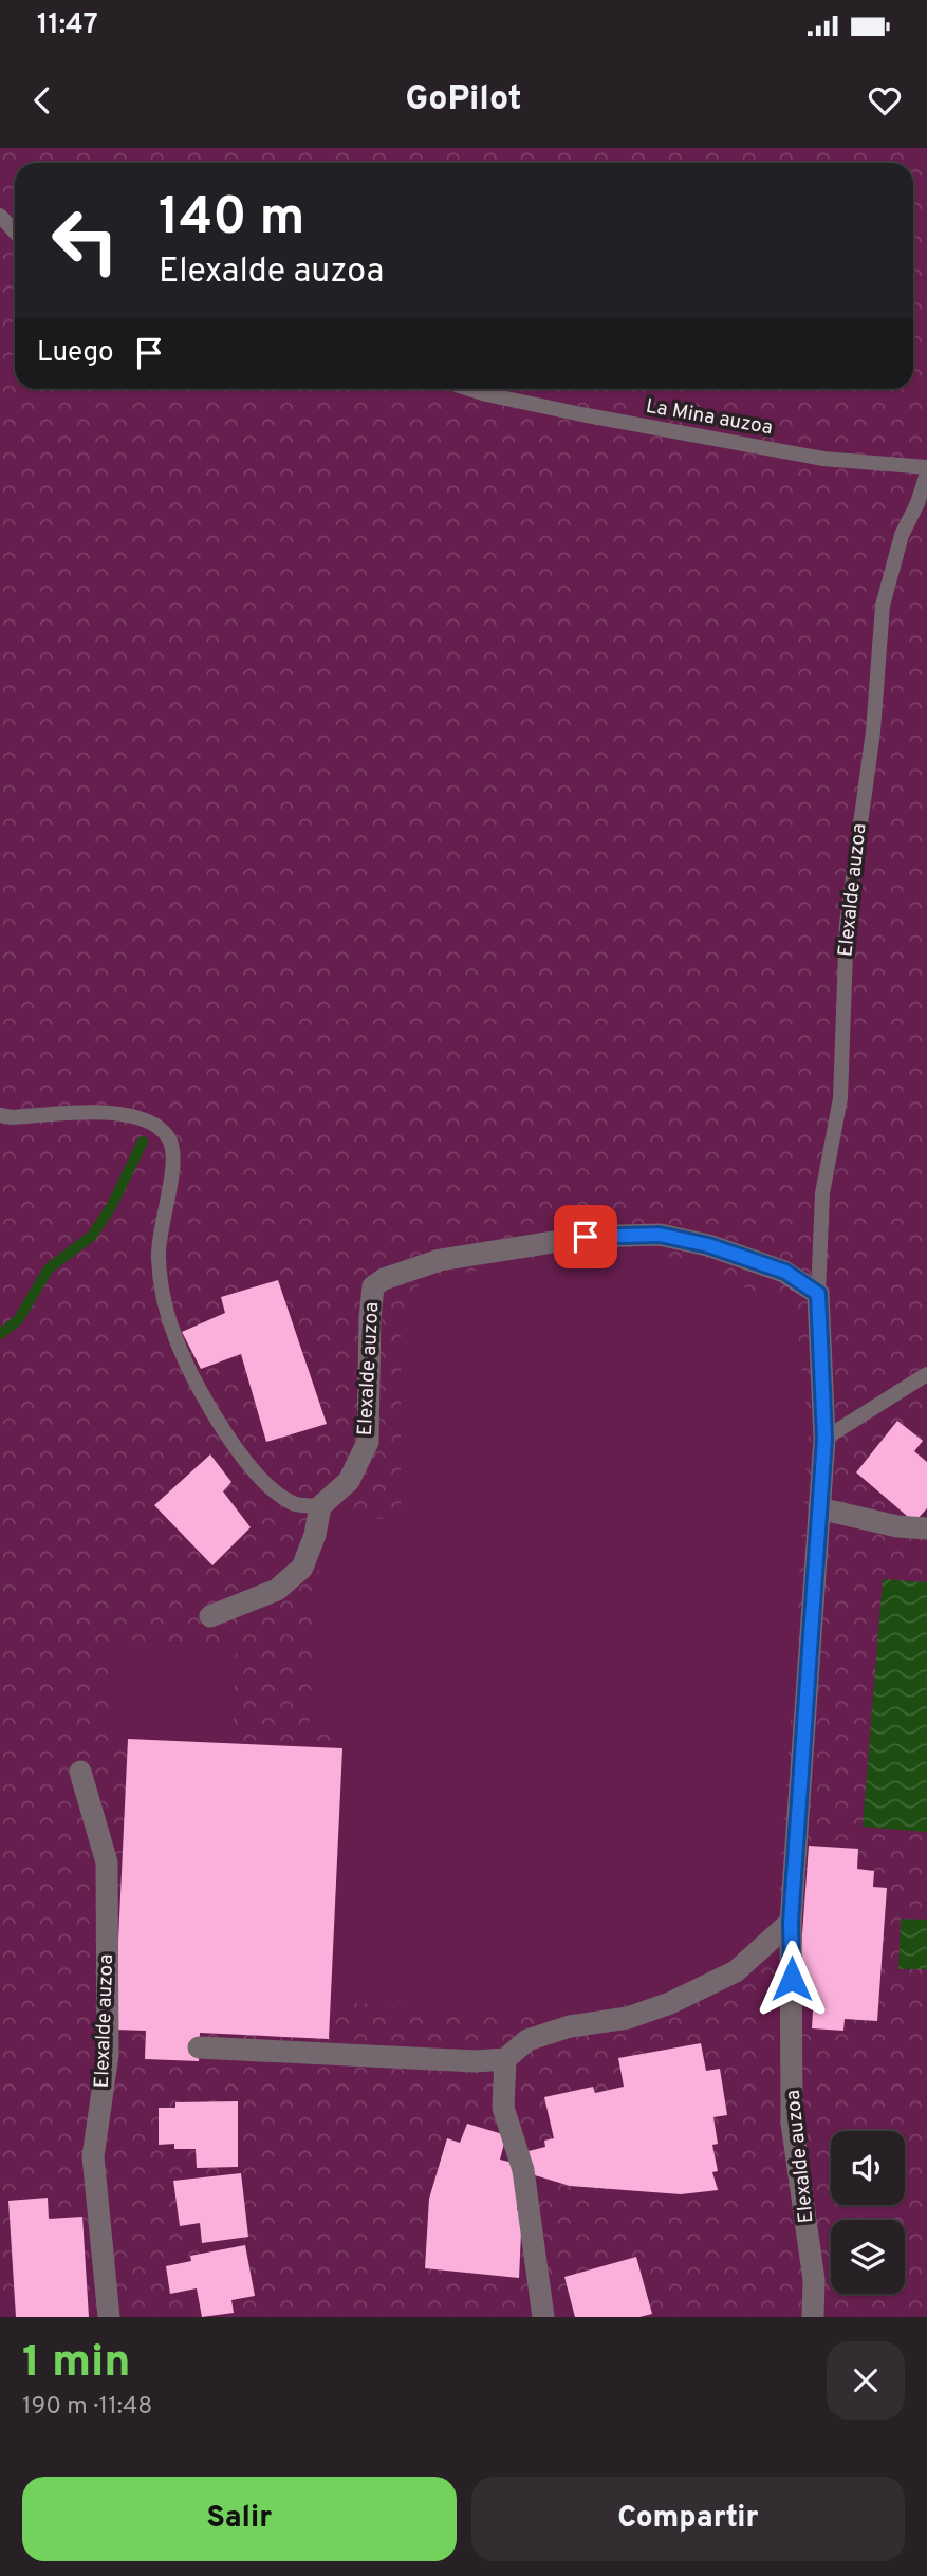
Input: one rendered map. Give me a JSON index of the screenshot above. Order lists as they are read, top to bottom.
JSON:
{
  "streets": {
    "street": ["Elexalde auzoa"],
    "lane": ["La Mina auzoa"]
  },
  "page": {
    "status": "11:47",
    "header": "GoPilot",
    "turn": ["140 m", "Elexalde auzoa"],
    "then": "Luego",
    "heading": ["1 min", "190 m · 11:48"],
    "buttons": ["Salir", "Compartir"]
  }
}
